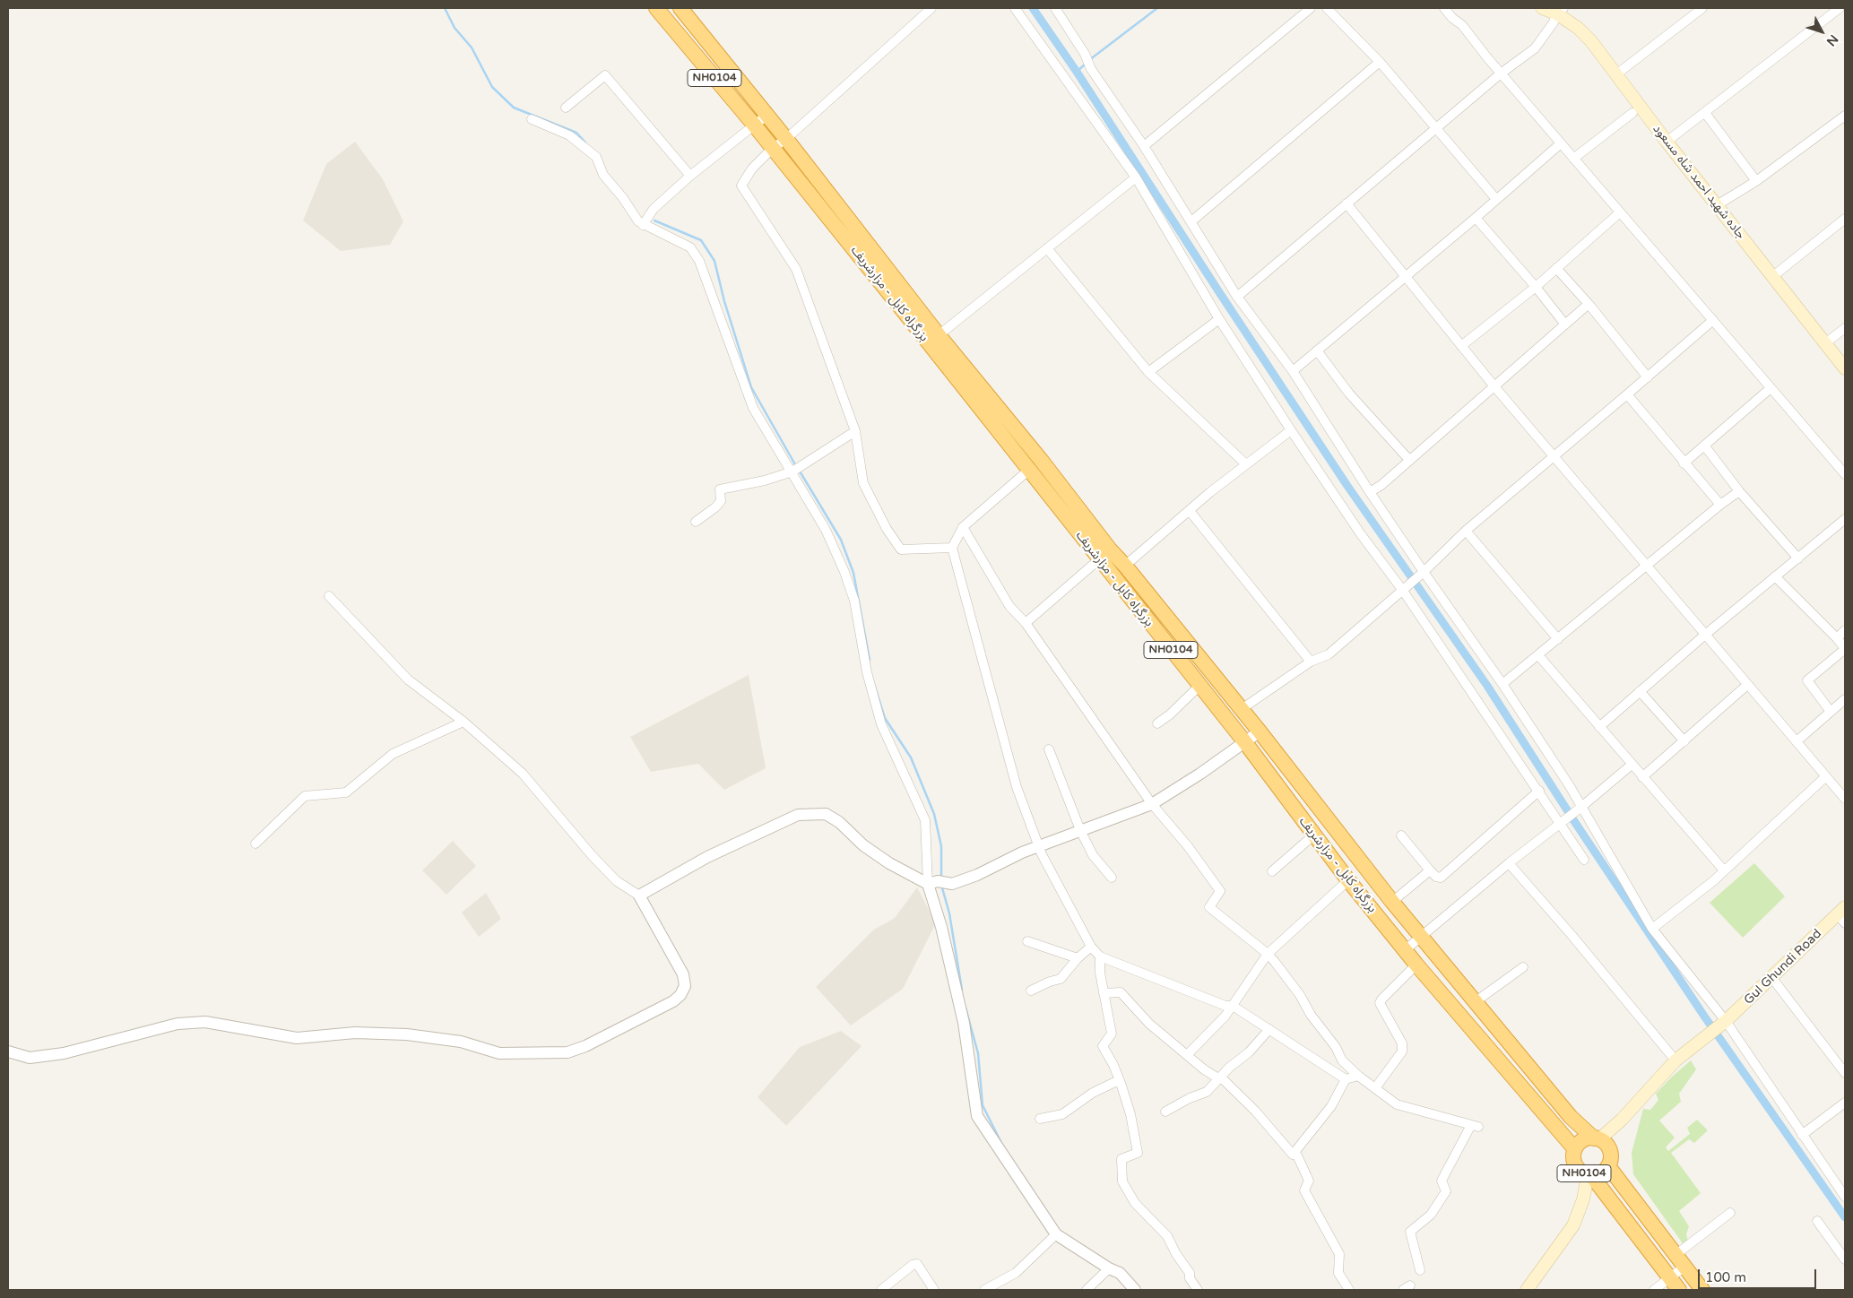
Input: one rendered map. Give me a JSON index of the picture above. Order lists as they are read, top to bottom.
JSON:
{
  "streets": {
    "highway": ["NH0104", "بزرگراه کابل - مزارشریف"],
    "main road": ["جاده شهيد احمد شاه مسعود", "Gul Ghundi Road"]
  },
  "crossings": [
    ["NH0104", "بزرگراه کابل - مزارشریف"],
    ["NH0104", "Gul Ghundi Road"],
    ["بزرگراه کابل - مزارشریف", "Gul Ghundi Road"]
  ],
  "scale_bar": "100 m",
  "north": "bottom right"
}
